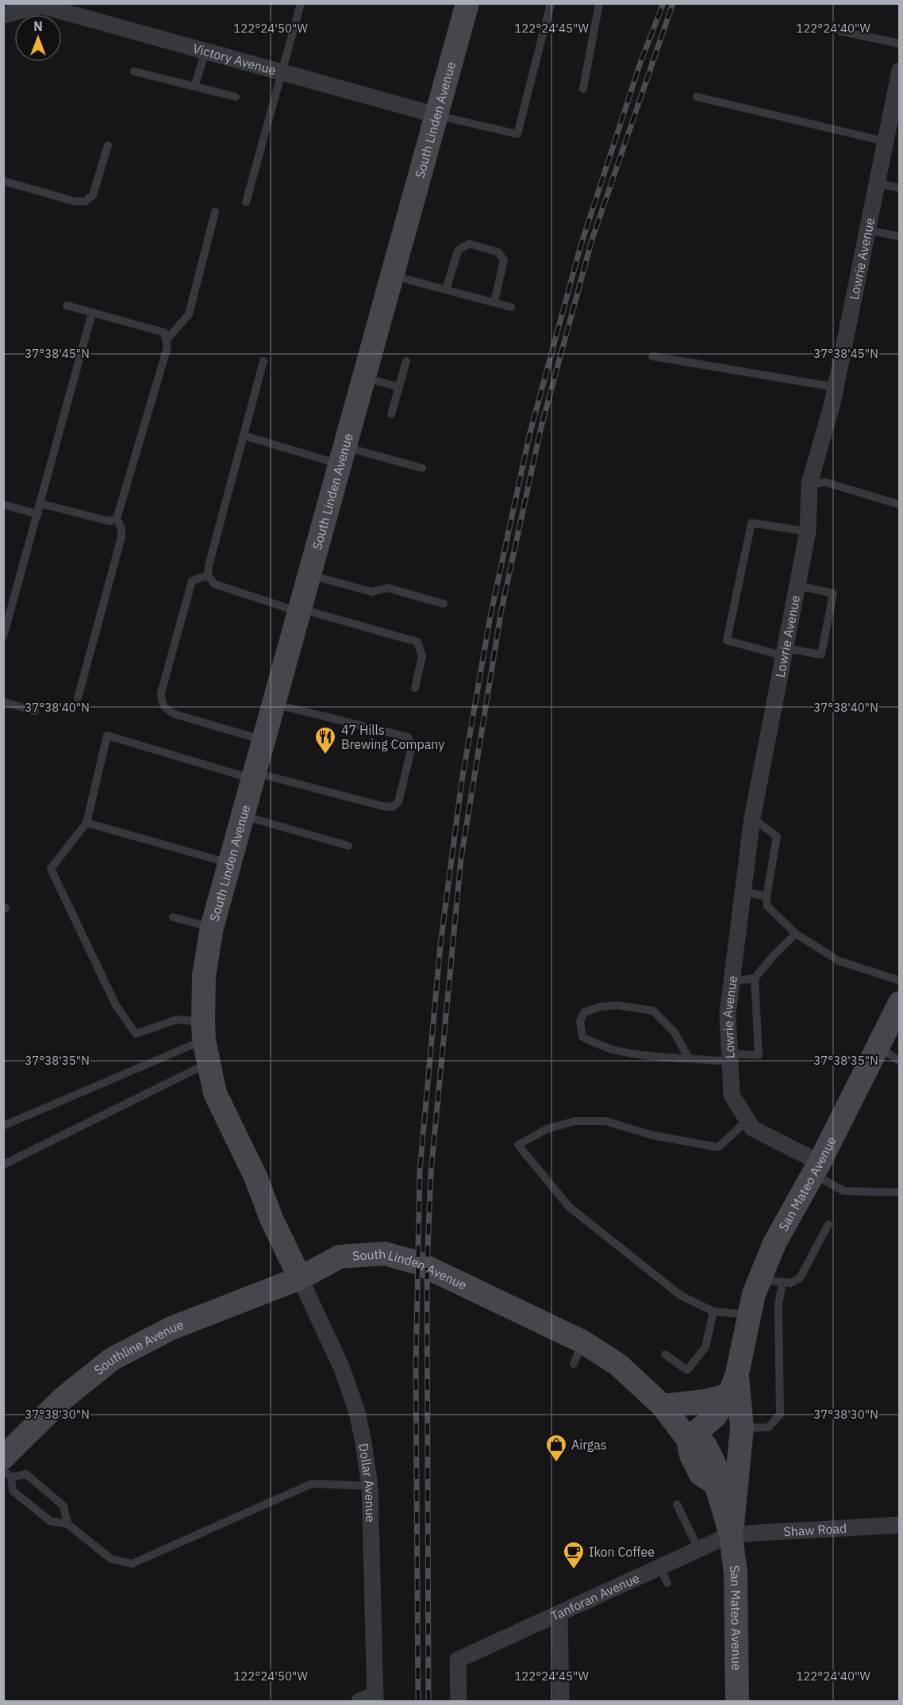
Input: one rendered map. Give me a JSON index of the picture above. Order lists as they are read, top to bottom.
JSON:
{
  "streets": {
    "street": [
      "Victory Avenue",
      "South Linden Avenue",
      "Lowrie Avenue",
      "San Mateo Avenue",
      "Southline Avenue",
      "Dollar Avenue",
      "Shaw Road",
      "Tanforan Avenue"
    ]
  },
  "crossings": [
    ["Victory Avenue", "South Linden Avenue"],
    ["South Linden Avenue", "San Mateo Avenue"],
    ["South Linden Avenue", "Southline Avenue"],
    ["South Linden Avenue", "Dollar Avenue"],
    ["Lowrie Avenue", "San Mateo Avenue"],
    ["San Mateo Avenue", "Shaw Road"],
    ["San Mateo Avenue", "Tanforan Avenue"],
    ["Southline Avenue", "Dollar Avenue"],
    ["Shaw Road", "Tanforan Avenue"]
  ],
  "places": {
    "restaurant": ["47 Hills Brewing Company"],
    "shop": ["Airgas"],
    "cafe": ["Ikon Coffee"]
  },
  "north": "top",
  "coordinates": [
    "122°24'50\"W",
    "122°24'45\"W",
    "122°24'40\"W",
    "37°38'45\"N",
    "37°38'40\"N",
    "37°38'35\"N",
    "37°38'30\"N"
  ]
}
